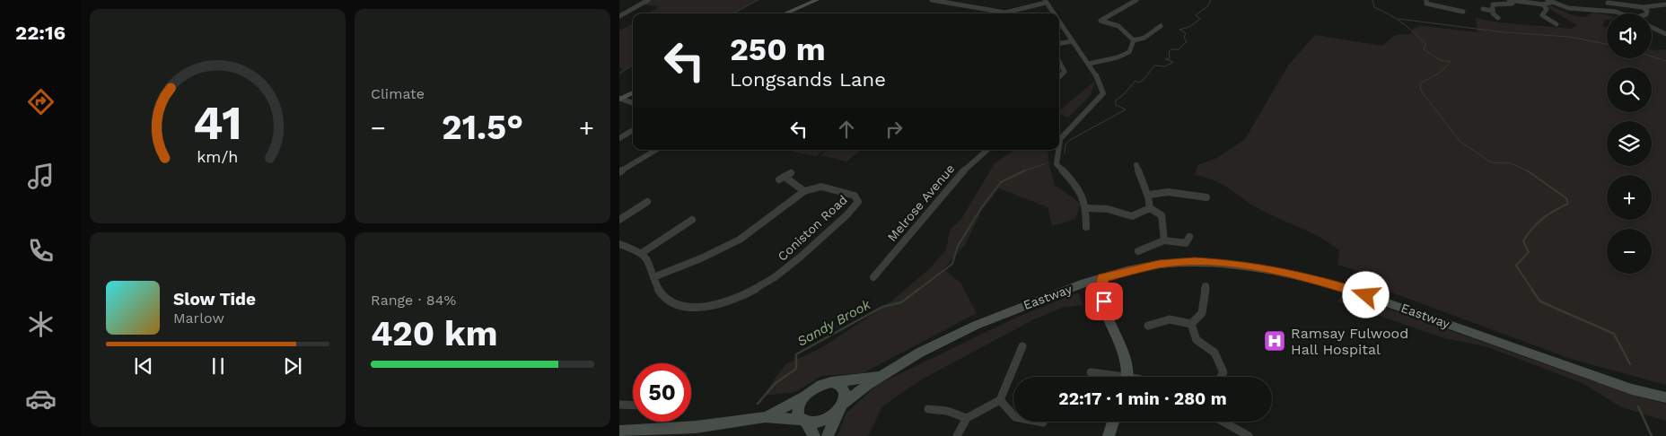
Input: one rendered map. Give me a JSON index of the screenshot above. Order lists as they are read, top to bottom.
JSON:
{
  "streets": {
    "main road": ["Eastway"],
    "street": ["Melrose Avenue", "Coniston Road"]
  },
  "water": ["Sandy Brook"],
  "places": {
    "hospital": ["Ramsay Fulwood Hall Hospital"]
  },
  "page": {
    "tabs": "22:16",
    "tile": [
      "Climate",
      ["Range · 84%", "420 km"]
    ],
    "map_buttons": ["+", "−"],
    "turn": ["250 m", "Longsands Lane"],
    "heat": ["−", "21.5°", "+"],
    "song": ["Slow Tide", "Marlow"],
    "limit": "50",
    "trip": "22:17 · 1 min · 280 m",
    "gauge": ["41", "km/h"]
  }
}
